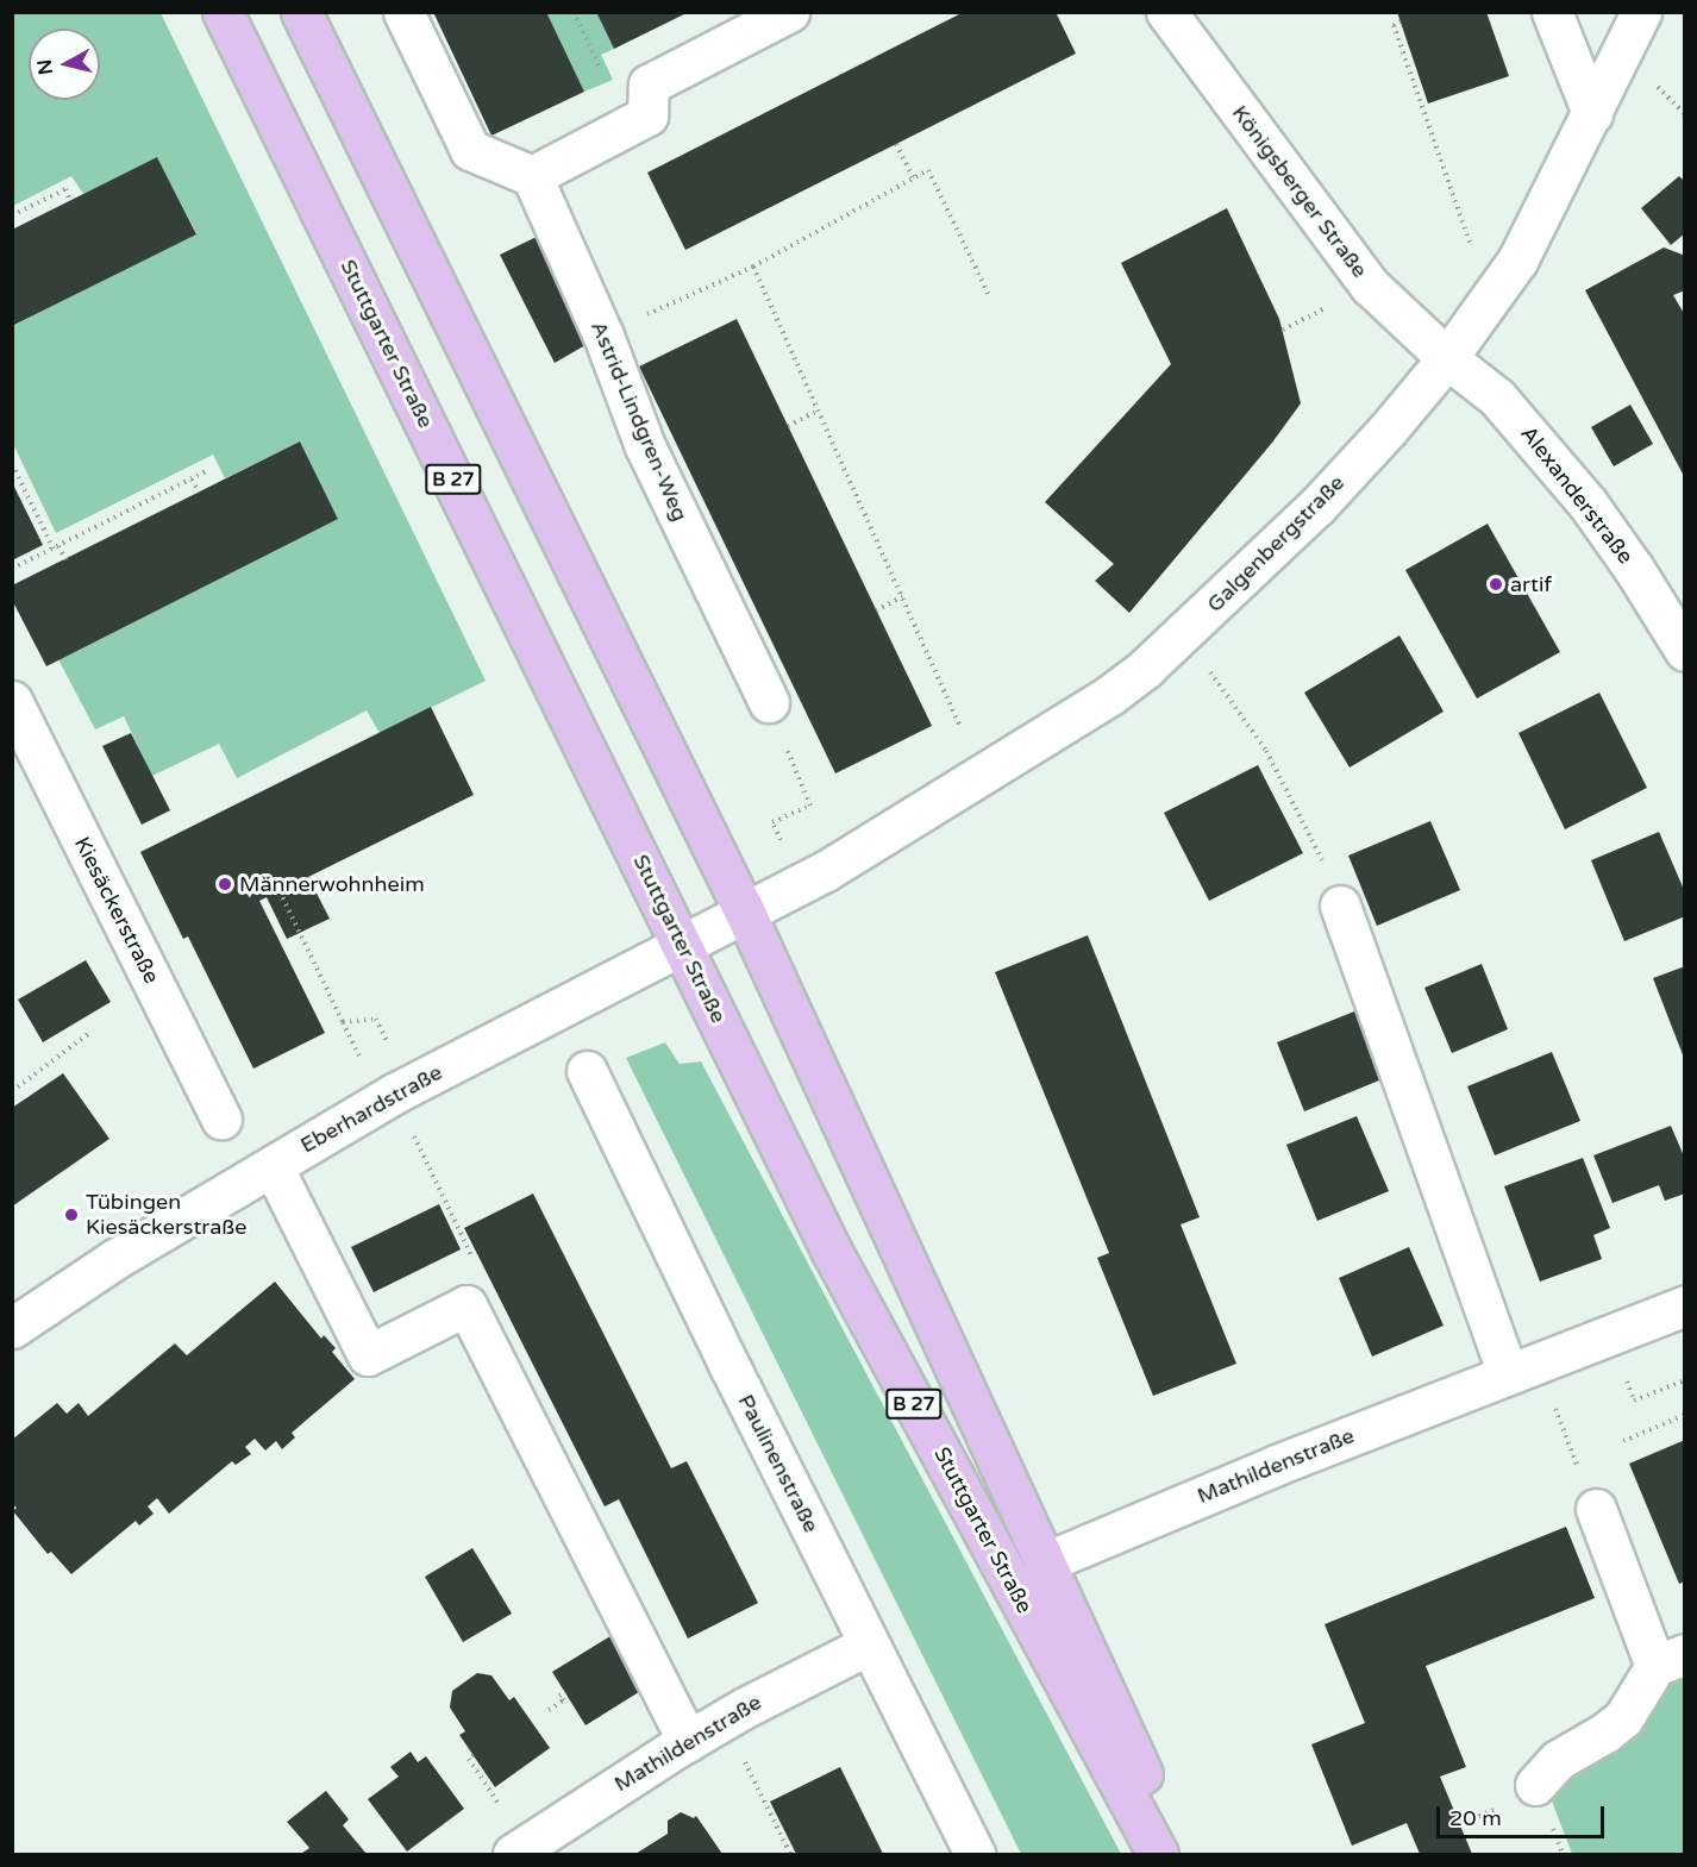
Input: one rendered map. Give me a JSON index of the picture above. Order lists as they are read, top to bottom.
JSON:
{
  "streets": {
    "main road": ["Stuttgarter Straße", "B 27"],
    "street": [
      "Königsberger Straße",
      "Astrid-Lindgren-Weg",
      "Alexanderstraße",
      "Galgenbergstraße",
      "Kiesäckerstraße",
      "Eberhardstraße",
      "Paulinenstraße",
      "Mathildenstraße"
    ]
  },
  "crossings": [
    ["Königsberger Straße", "Alexanderstraße"],
    ["Königsberger Straße", "Galgenbergstraße"],
    ["Stuttgarter Straße", "Galgenbergstraße"],
    ["Stuttgarter Straße", "Eberhardstraße"],
    ["Stuttgarter Straße", "Mathildenstraße"],
    ["Alexanderstraße", "Galgenbergstraße"],
    ["Galgenbergstraße", "Eberhardstraße"],
    ["Paulinenstraße", "Mathildenstraße"]
  ],
  "places": ["artif", "Männerwohnheim", "Tübingen Kiesäckerstraße"],
  "scale_bar": "20 m",
  "north": "left"
}
